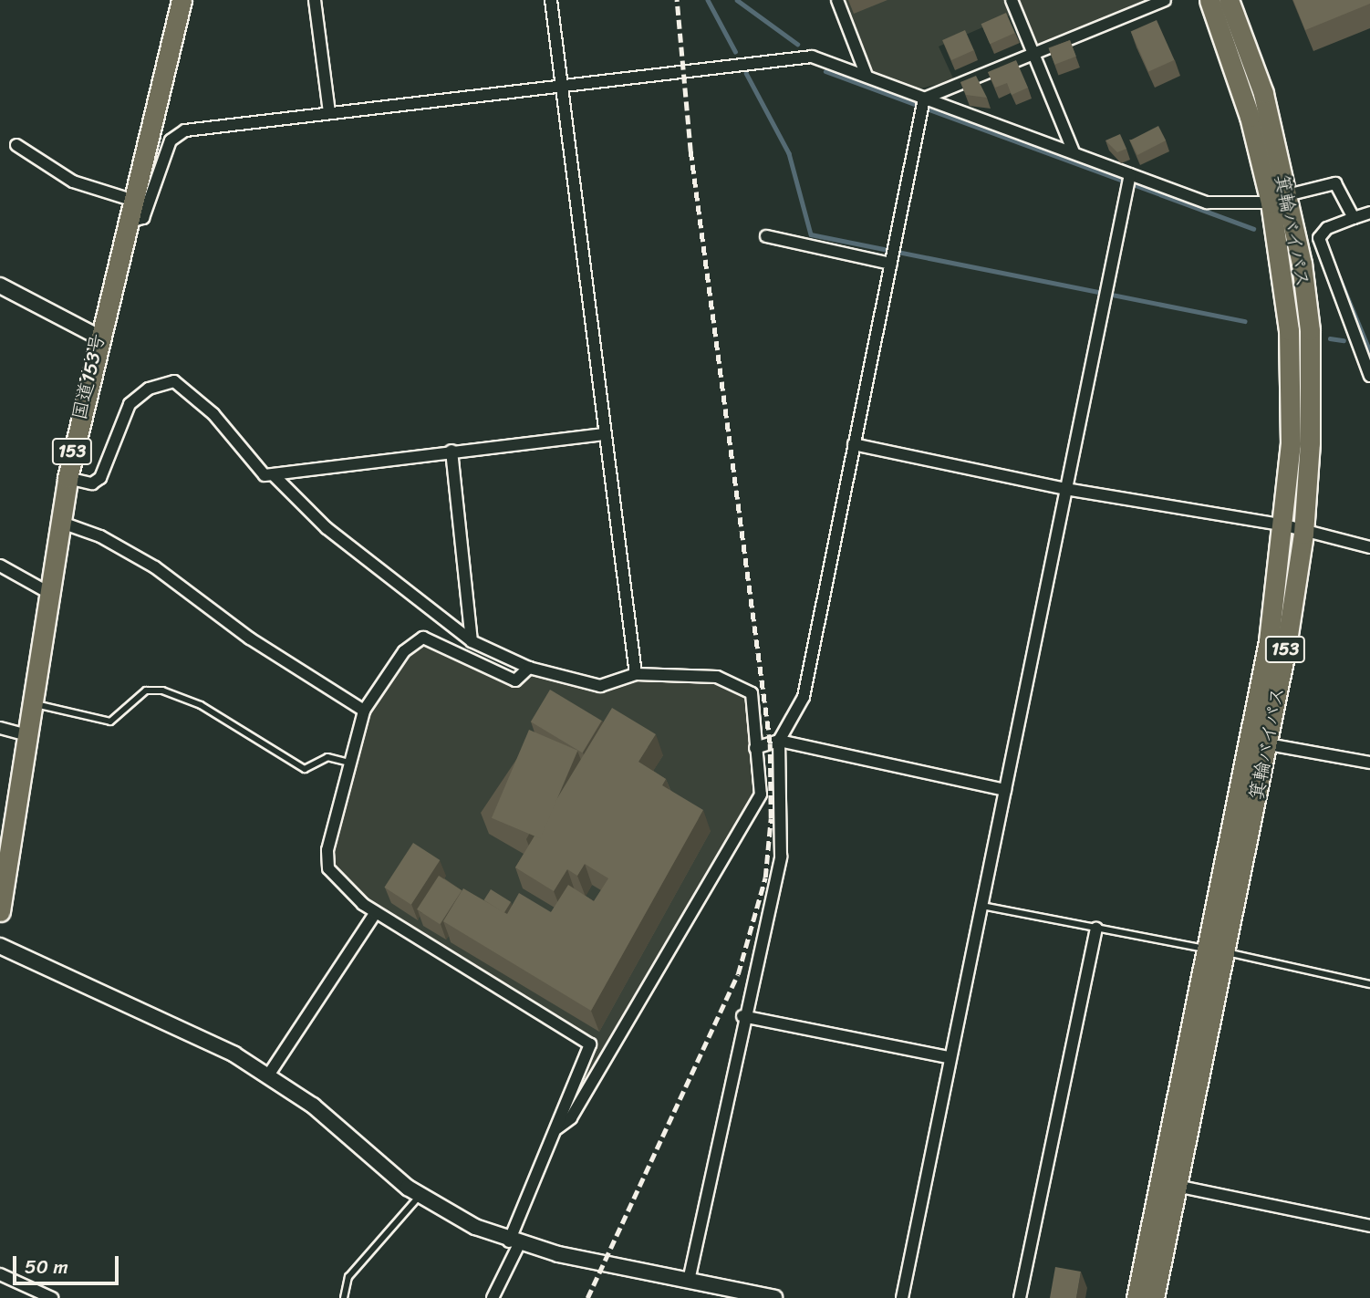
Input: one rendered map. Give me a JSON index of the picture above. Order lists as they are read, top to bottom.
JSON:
{
  "streets": {
    "highway": ["箕輪バイパス", "国道153号", "153"]
  },
  "scale_bar": "50 m"
}
